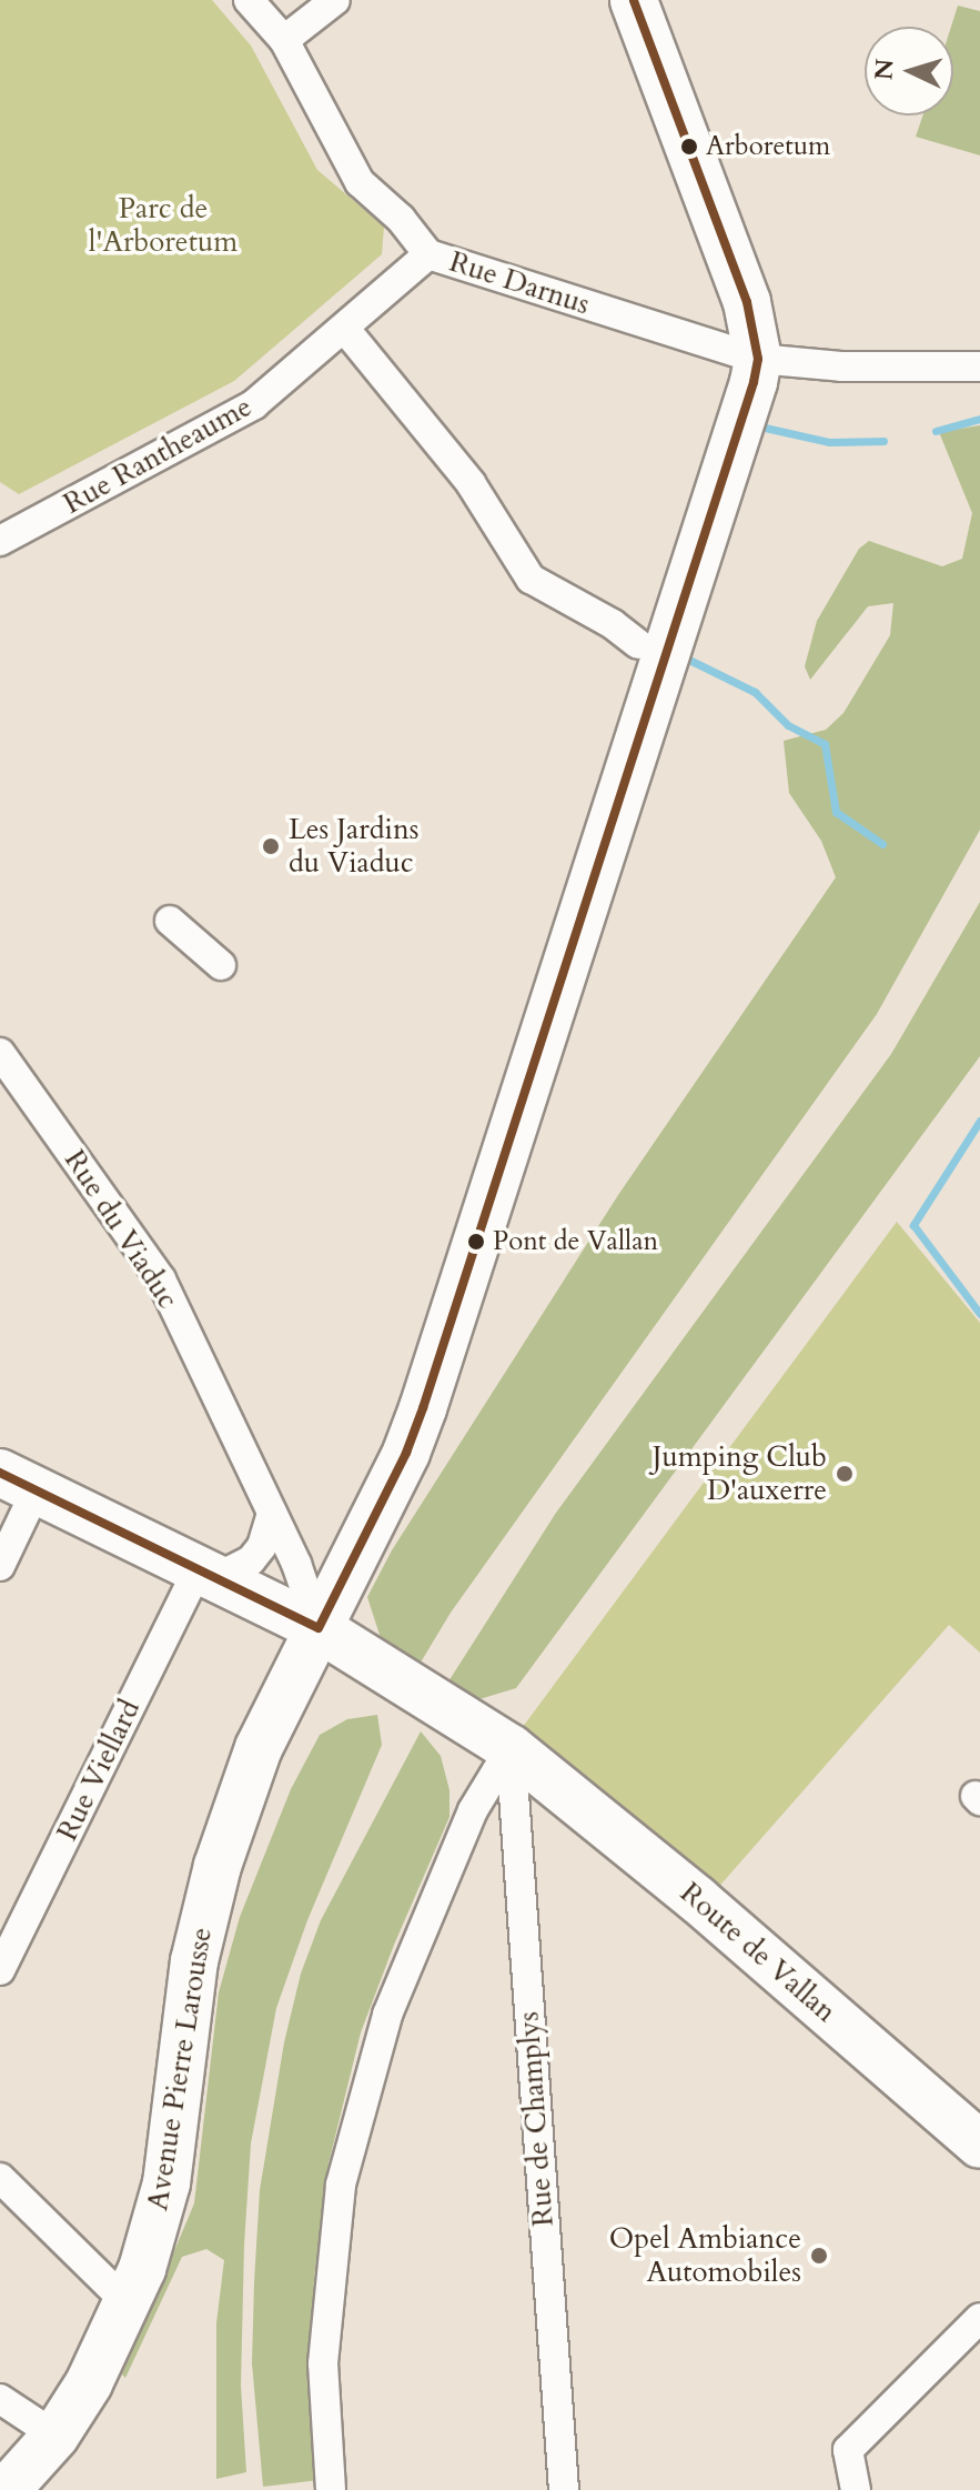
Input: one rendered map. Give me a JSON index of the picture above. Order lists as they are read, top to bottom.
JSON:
{
  "streets": {
    "main road": ["Route de Vallan", "Avenue Pierre Larousse"],
    "street": [
      "Rue Darnus",
      "Rue Rantheaume",
      "Rue du Viaduc",
      "Rue Viellard",
      "Rue de Champlys"
    ]
  },
  "crossings": [
    ["Rue Darnus", "Rue Rantheaume"],
    ["Rue Darnus", "Avenue Pierre Larousse"],
    ["Rue du Viaduc", "Route de Vallan"],
    ["Rue du Viaduc", "Avenue Pierre Larousse"],
    ["Rue Viellard", "Route de Vallan"],
    ["Route de Vallan", "Avenue Pierre Larousse"],
    ["Route de Vallan", "Rue de Champlys"]
  ],
  "parks": ["Parc de l'Arboretum"],
  "places": [
    "Arboretum",
    "Les Jardins du Viaduc",
    "Pont de Vallan",
    "Jumping Club D'auxerre",
    "Opel Ambiance Automobiles"
  ],
  "north": "left"
}
